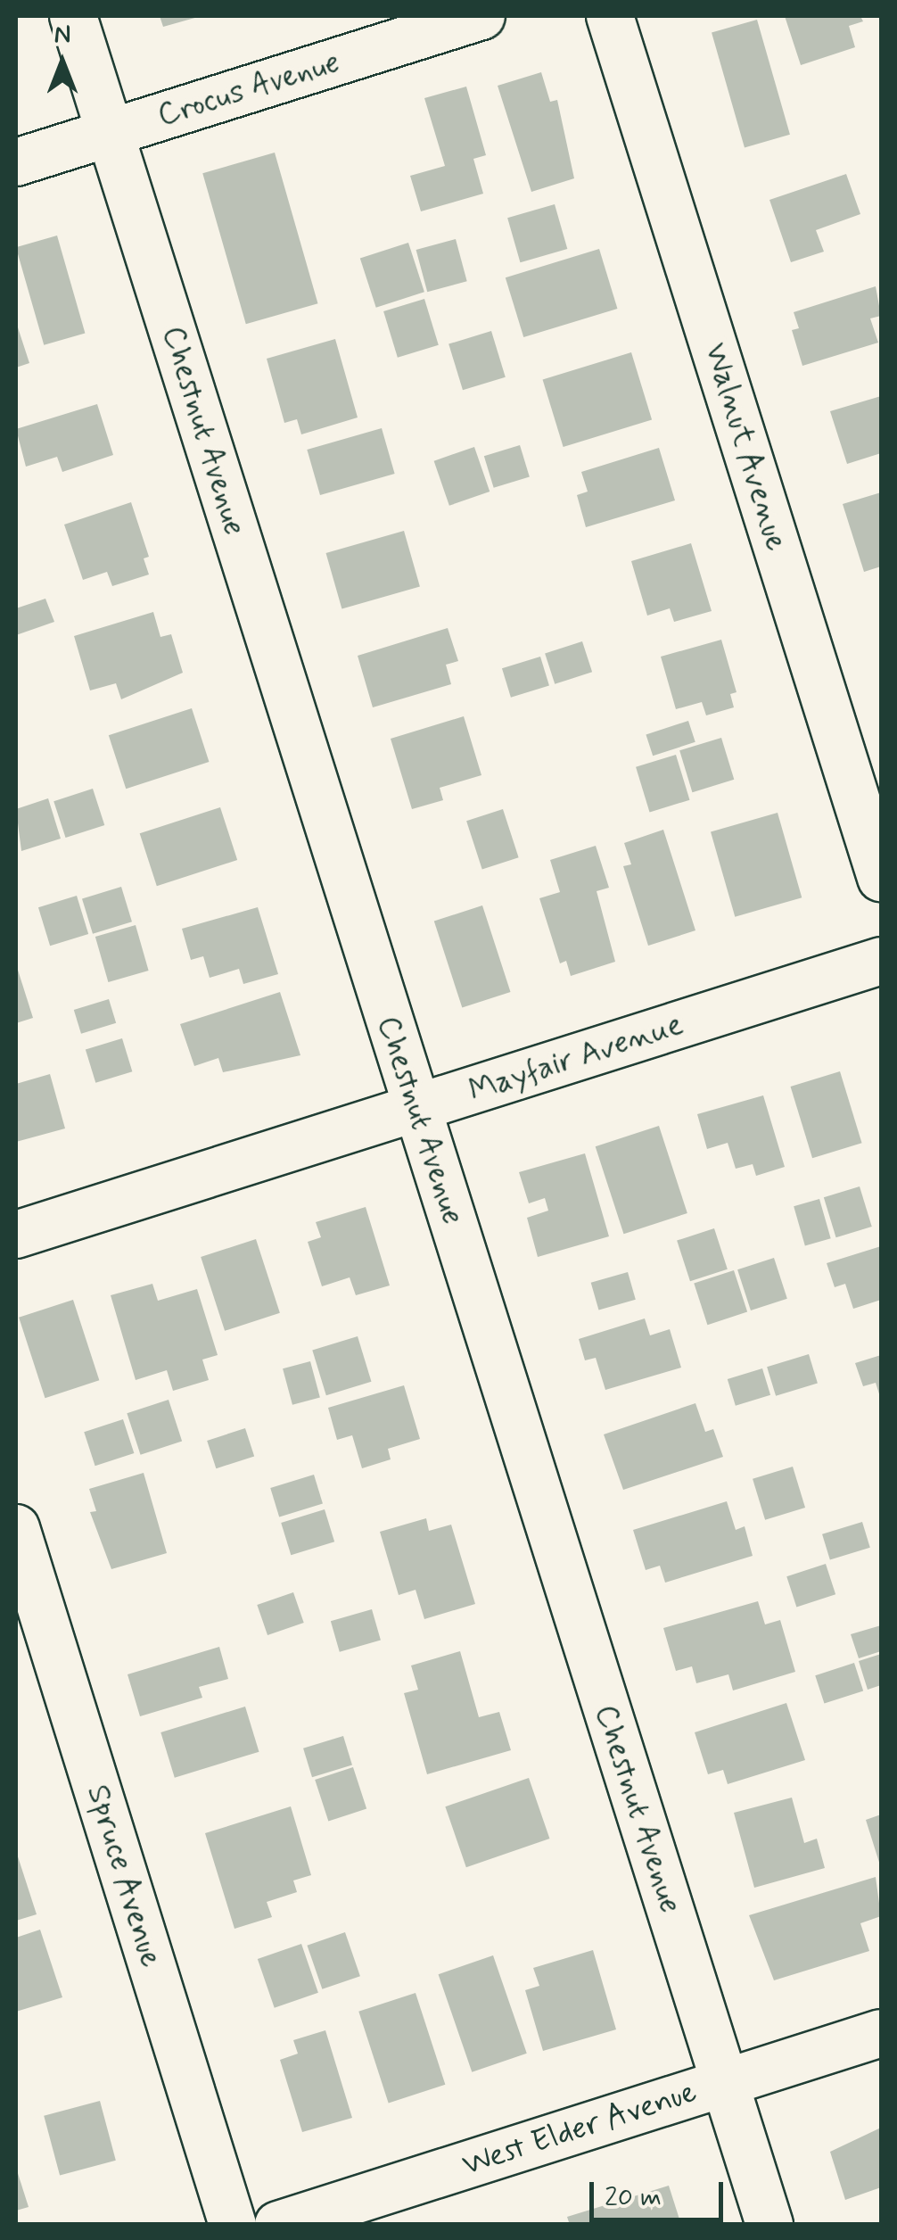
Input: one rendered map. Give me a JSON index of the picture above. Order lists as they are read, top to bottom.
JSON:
{
  "streets": {
    "street": [
      "Crocus Avenue",
      "Chestnut Avenue",
      "Walnut Avenue",
      "Mayfair Avenue",
      "Spruce Avenue",
      "West Elder Avenue"
    ]
  },
  "crossings": [
    ["Crocus Avenue", "Chestnut Avenue"],
    ["Chestnut Avenue", "Mayfair Avenue"],
    ["Chestnut Avenue", "West Elder Avenue"]
  ],
  "scale_bar": "20 m",
  "north": "top"
}
